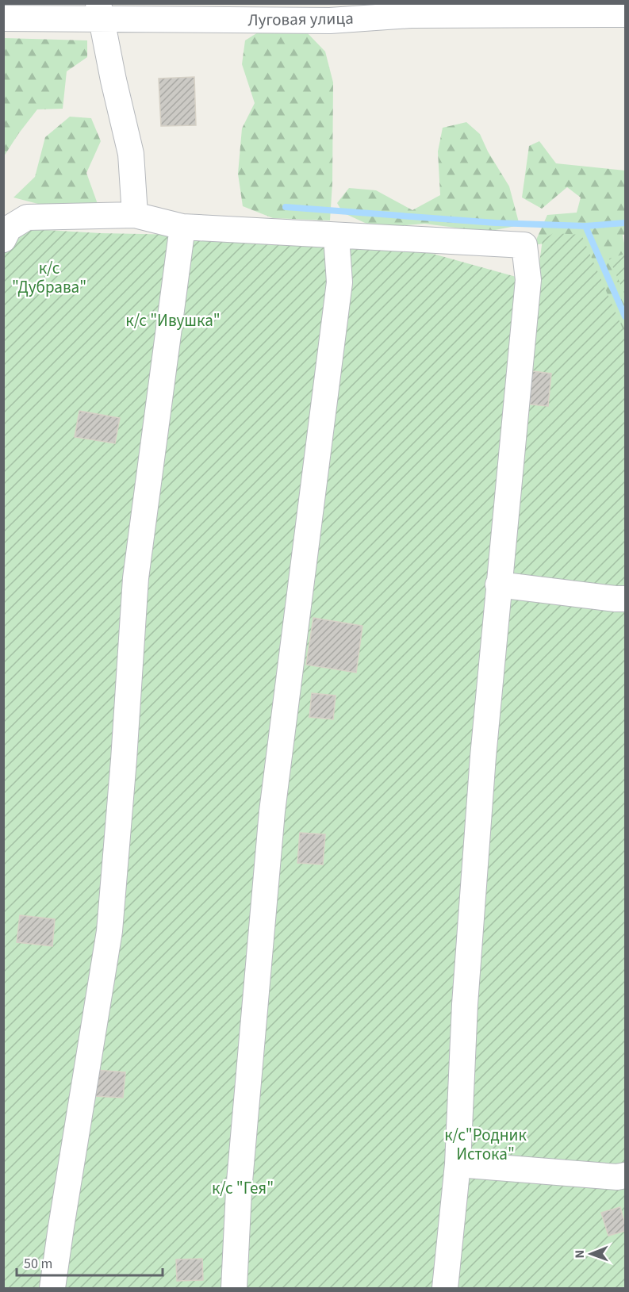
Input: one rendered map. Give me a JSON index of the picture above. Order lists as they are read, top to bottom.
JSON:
{
  "streets": {
    "street": ["Луговая улица"]
  },
  "parks": [
    "к/с \"Дубрава\"",
    "к/с \"Ивушка\"",
    "к/с\"Родник Истока\"",
    "к/с \"Гея\""
  ],
  "scale_bar": "50 m",
  "north": "left"
}
